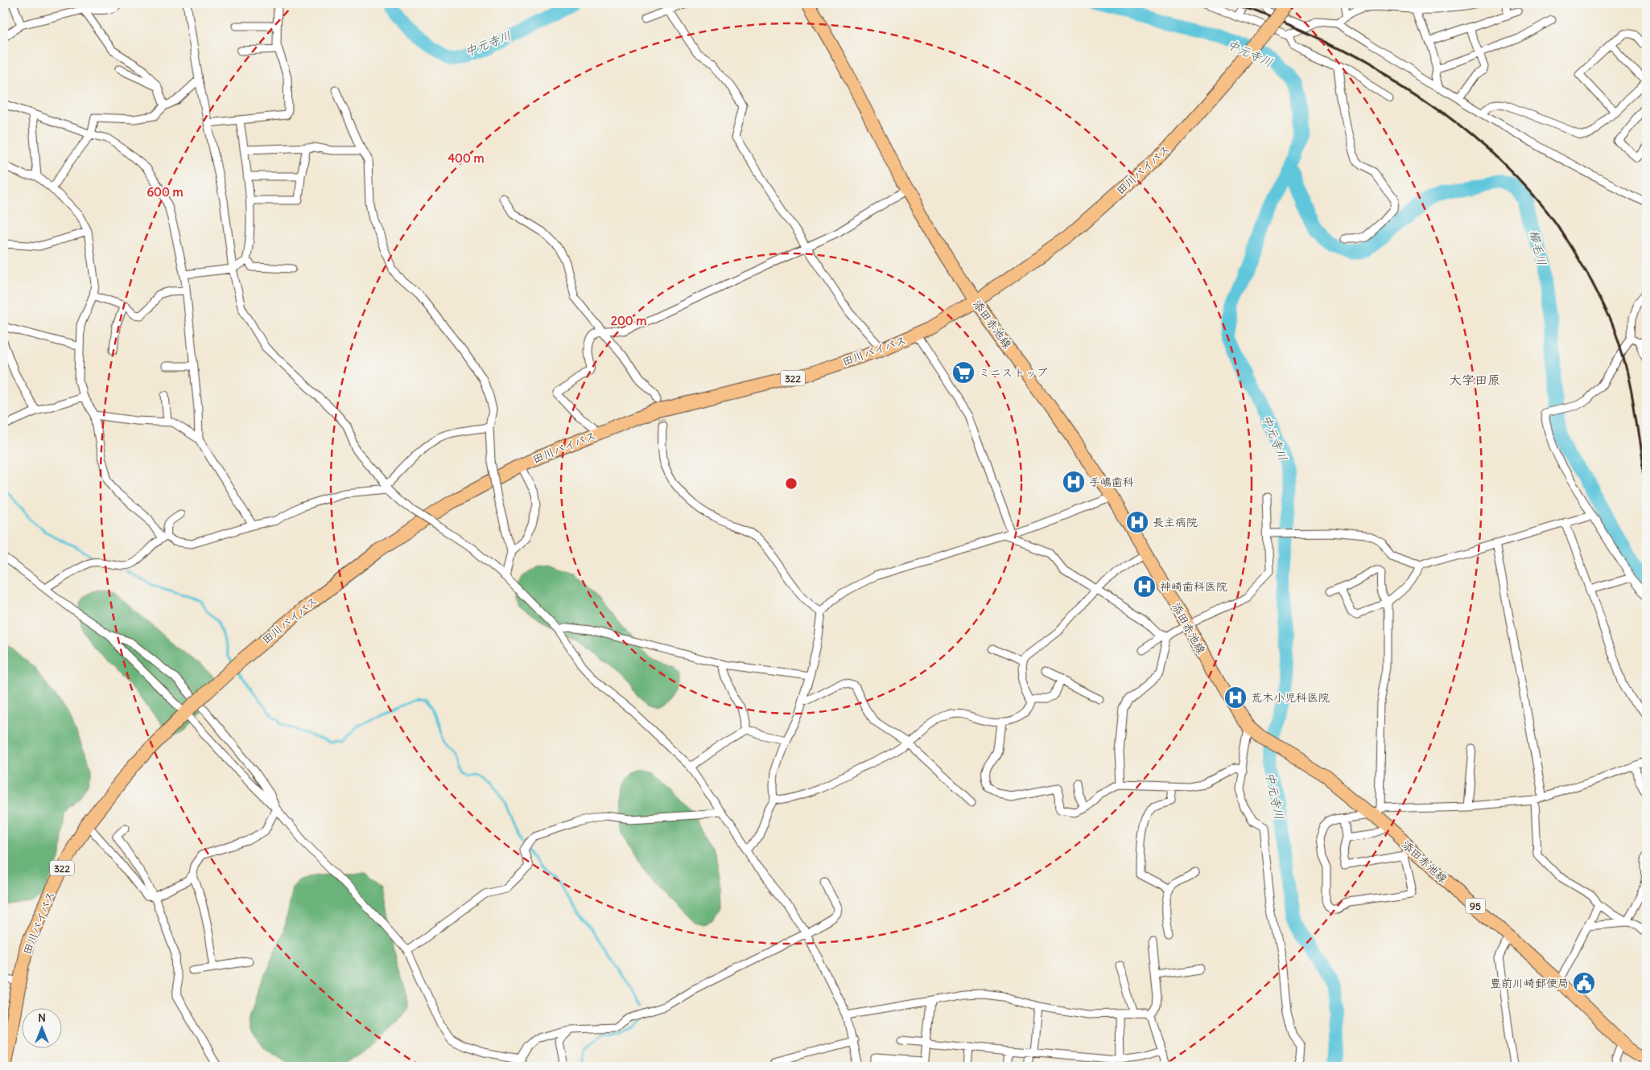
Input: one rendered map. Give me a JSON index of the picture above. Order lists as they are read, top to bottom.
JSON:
{
  "streets": {
    "highway": ["田川バイパス", "322"],
    "main road": ["添田赤池線", "95"]
  },
  "crossings": [
    ["田川バイパス", "添田赤池線"]
  ],
  "districts": ["大字田原"],
  "water": ["中元寺川", "櫛毛川"],
  "places": {
    "supermarket": ["ミニストップ"],
    "hospital": [
      "手嶋歯科",
      "長主病院",
      "神崎歯科医院",
      "荒木小児科医院"
    ],
    "public building": ["豊前川崎郵便局"]
  },
  "north": "top",
  "rings": ["400 m", "600 m", "200 m"]
}
